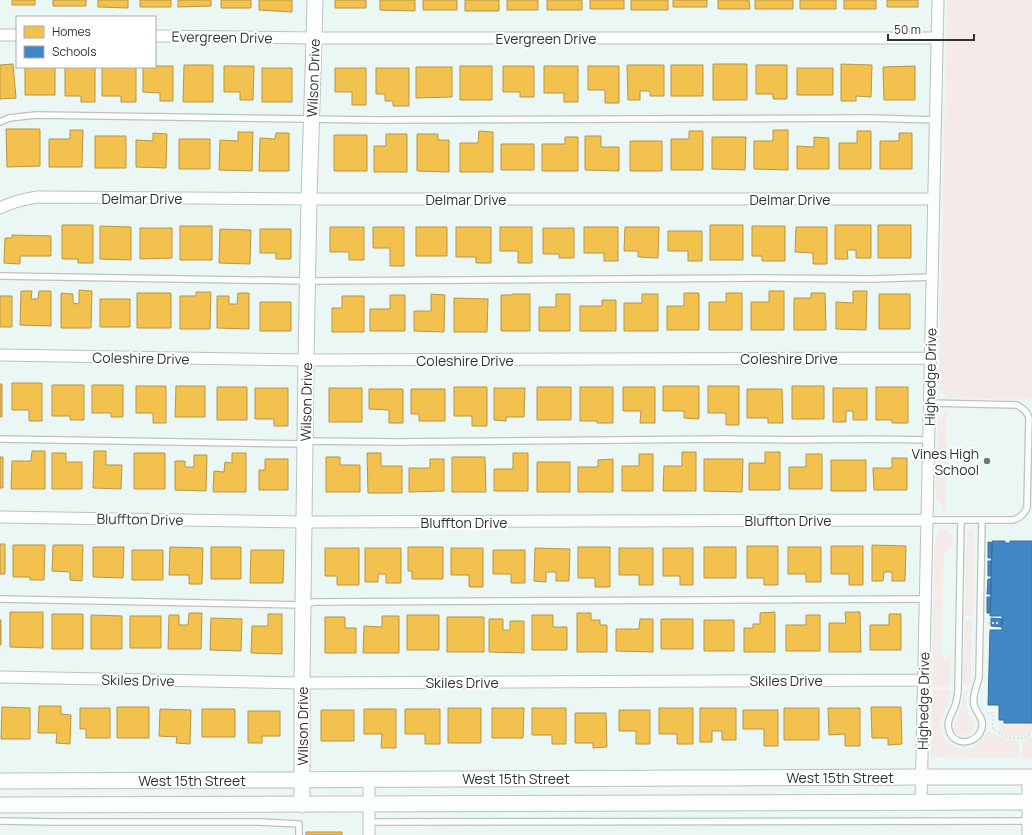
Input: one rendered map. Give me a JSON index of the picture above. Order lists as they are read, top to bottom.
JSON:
{
  "streets": {
    "main road": ["Wilson Drive", "West 15th Street"],
    "street": [
      "Evergreen Drive",
      "Delmar Drive",
      "Coleshire Drive",
      "Highedge Drive",
      "Bluffton Drive",
      "Skiles Drive"
    ]
  },
  "crossings": [
    ["Evergreen Drive", "Wilson Drive"],
    ["Evergreen Drive", "Highedge Drive"],
    ["Wilson Drive", "Delmar Drive"],
    ["Wilson Drive", "Coleshire Drive"],
    ["Wilson Drive", "Bluffton Drive"],
    ["Wilson Drive", "Skiles Drive"],
    ["Wilson Drive", "West 15th Street"],
    ["Delmar Drive", "Highedge Drive"],
    ["Coleshire Drive", "Highedge Drive"],
    ["Highedge Drive", "Bluffton Drive"],
    ["Highedge Drive", "Skiles Drive"],
    ["Highedge Drive", "West 15th Street"]
  ],
  "places": ["Vines High School"],
  "legend": ["Homes", "Schools"],
  "scale_bar": "50 m"
}
